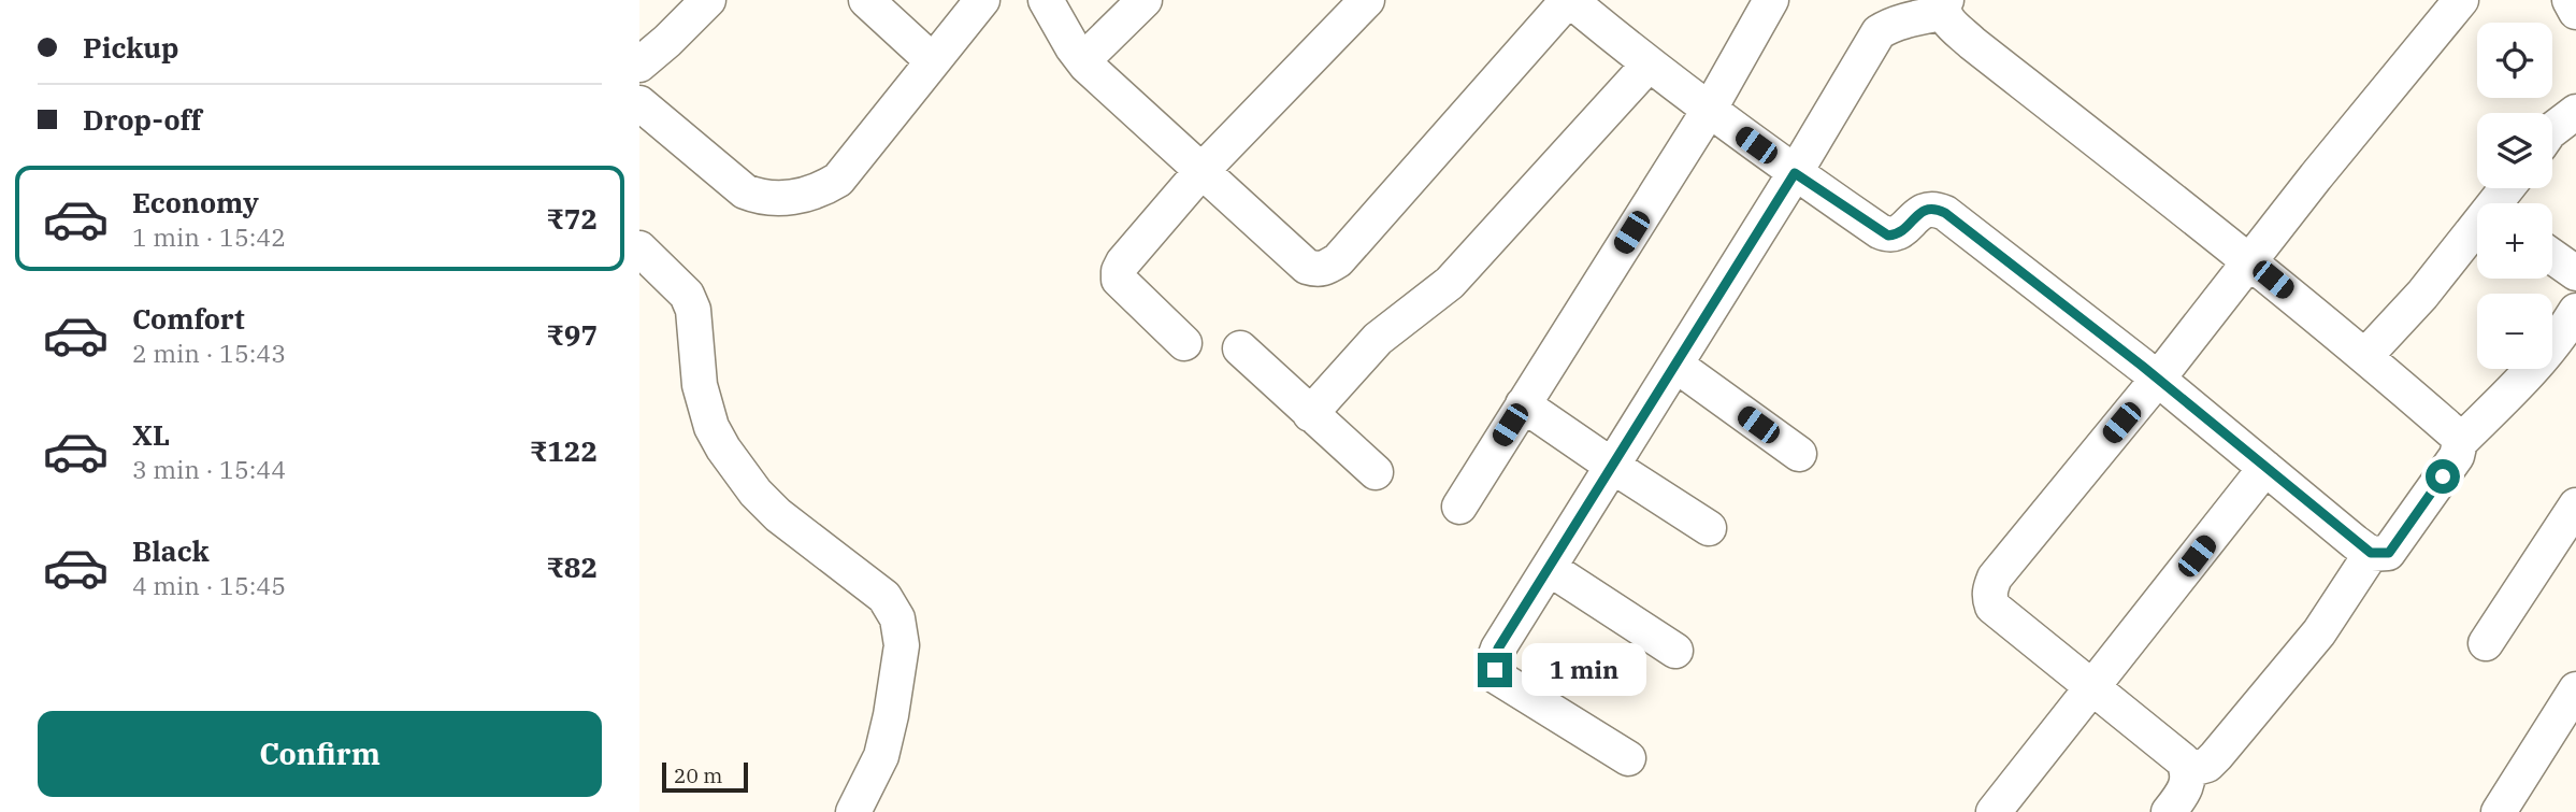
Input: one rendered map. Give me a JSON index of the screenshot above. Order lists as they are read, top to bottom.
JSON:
{
  "scale_bar": "20 m",
  "page": {
    "banner": ["Pickup", "Drop-off"],
    "map_buttons": ["+", "−"],
    "list": [
      {
        "name": "Economy",
        "note": "1 min · 15:42",
        "value": "₹72"
      },
      {
        "name": "Comfort",
        "note": "2 min · 15:43",
        "value": "₹97"
      },
      {
        "name": "XL",
        "note": "3 min · 15:44",
        "value": "₹122"
      },
      {
        "name": "Black",
        "note": "4 min · 15:45",
        "value": "₹82"
      }
    ],
    "bubble": "1 min",
    "buttons": "Confirm",
    "scale": "20 m"
  }
}
